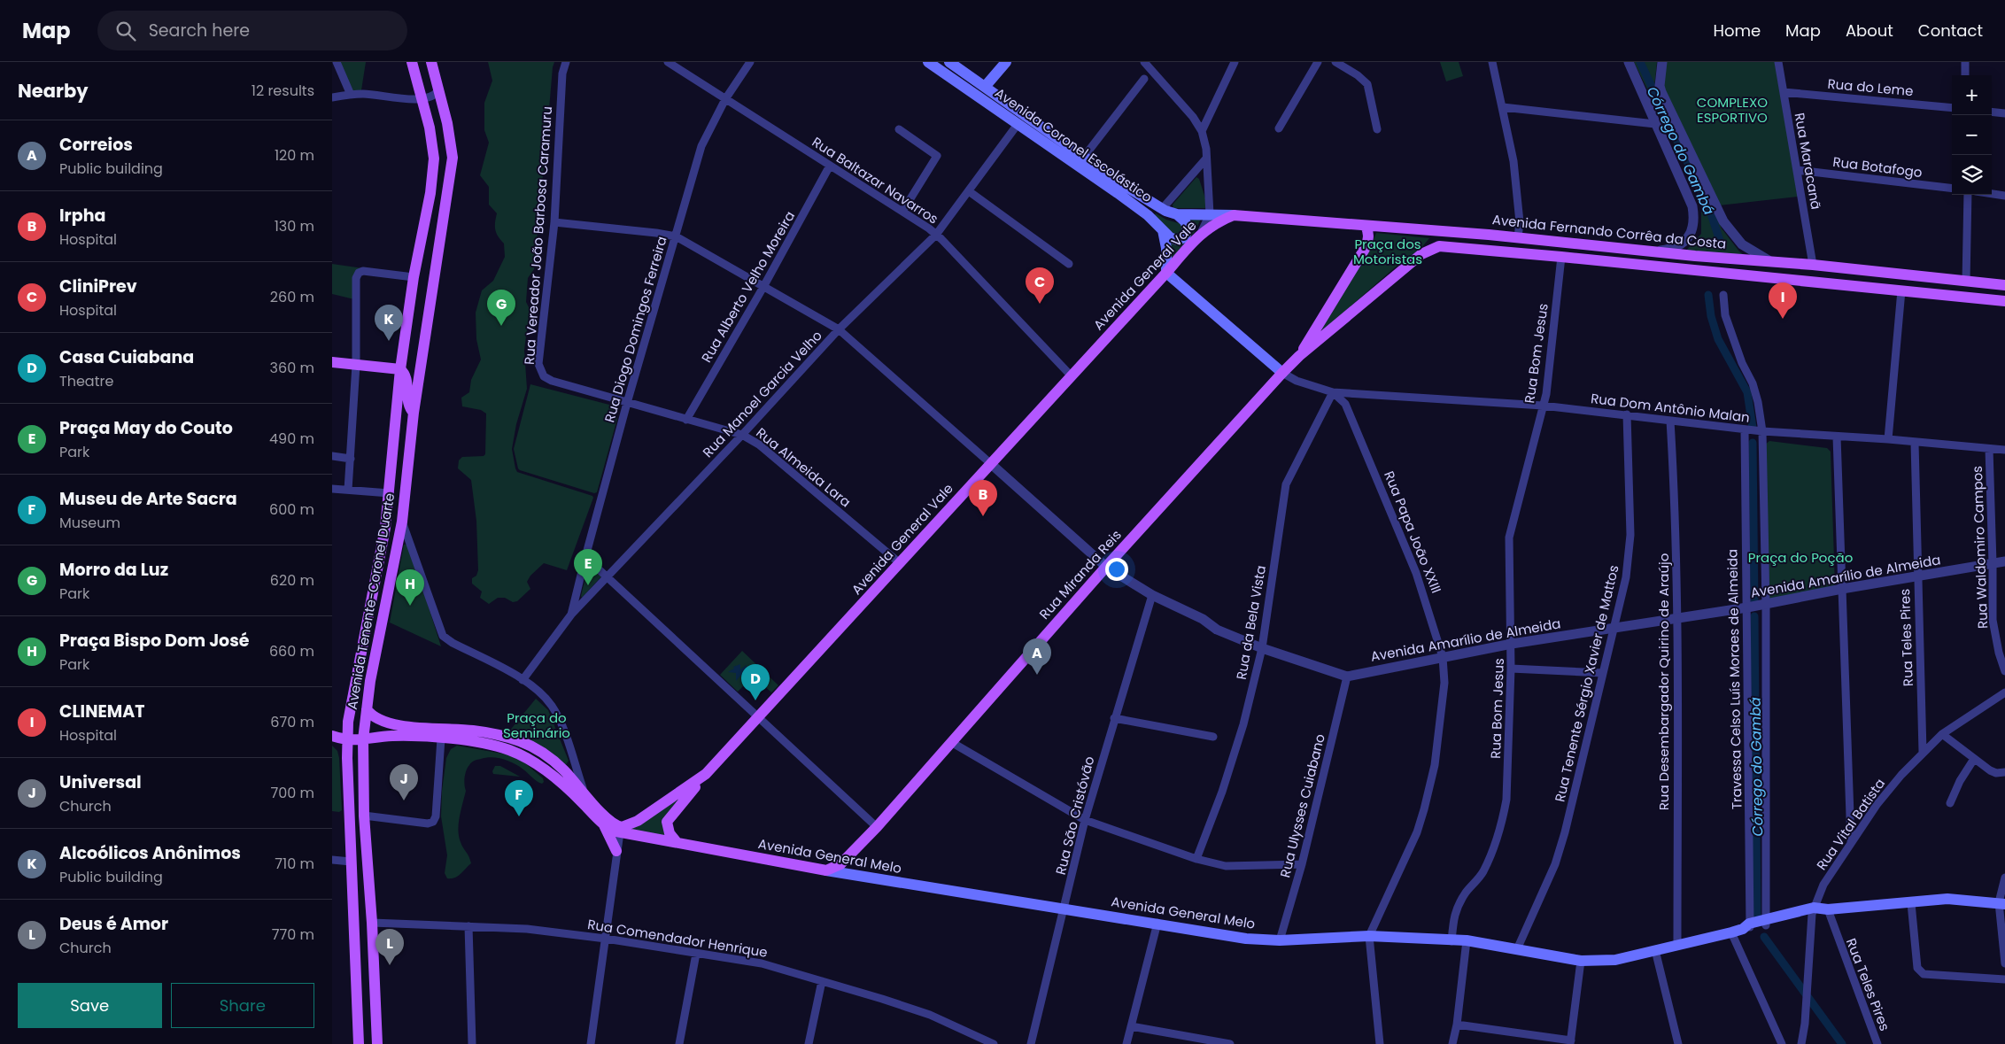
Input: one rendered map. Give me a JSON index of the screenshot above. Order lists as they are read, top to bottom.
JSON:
{
  "streets": {
    "main road": [
      "Avenida Coronel Escolástico",
      "Avenida Fernando Corrêa da Costa",
      "Avenida General Vale",
      "Rua Papa João XXIII",
      "Rua Miranda Reis",
      "Avenida Tenente-Coronel Duarte",
      "Avenida General Melo"
    ],
    "street": [
      "Rua do Leme",
      "Rua Maracanã",
      "Rua Botafogo",
      "Rua Baltazar Navarros",
      "Rua Vereador João Barbosa Caramuru",
      "Rua Alberto Velho Moreira",
      "Rua Diogo Domingos Ferreira",
      "Rua Bom Jesus",
      "Rua Manoel Garcia Velho",
      "Rua Dom Antônio Malan",
      "Rua Almeida Lara",
      "Rua Waldomiro Campos",
      "Avenida Amarílio de Almeida",
      "Rua da Bela Vista",
      "Rua Teles Pires",
      "Travessa Celso Luís Moraes de Almeida",
      "Rua Desembargador Quirino de Araújo",
      "Rua Tenente Sérgio Xavier de Mattos",
      "Rua Ulysses Cuiabano",
      "Rua São Cristóvão",
      "Rua Vital Batista",
      "Rua Comendador Henrique"
    ]
  },
  "crossings": [
    ["Rua do Leme", "Rua Maracanã"],
    ["Avenida Coronel Escolástico", "Avenida Fernando Corrêa da Costa"],
    ["Avenida Coronel Escolástico", "Rua Manoel Garcia Velho"],
    ["Rua Maracanã", "Rua Botafogo"],
    ["Rua Maracanã", "Avenida Fernando Corrêa da Costa"],
    ["Rua Baltazar Navarros", "Avenida General Vale"],
    ["Rua Baltazar Navarros", "Rua Alberto Velho Moreira"],
    ["Rua Baltazar Navarros", "Rua Diogo Domingos Ferreira"],
    ["Rua Baltazar Navarros", "Rua Manoel Garcia Velho"],
    ["Avenida Fernando Corrêa da Costa", "Avenida General Vale"],
    ["Rua Vereador João Barbosa Caramuru", "Rua Diogo Domingos Ferreira"],
    ["Rua Vereador João Barbosa Caramuru", "Rua Almeida Lara"],
    ["Avenida General Vale", "Rua Almeida Lara"],
    ["Avenida General Vale", "Rua Papa João XXIII"],
    ["Avenida General Vale", "Avenida Amarílio de Almeida"],
    ["Avenida General Vale", "Avenida General Melo"],
    ["Rua Alberto Velho Moreira", "Rua Almeida Lara"],
    ["Rua Diogo Domingos Ferreira", "Rua Manoel Garcia Velho"],
    ["Rua Diogo Domingos Ferreira", "Rua Almeida Lara"],
    ["Rua Bom Jesus", "Rua Dom Antônio Malan"],
    ["Rua Bom Jesus", "Avenida Amarílio de Almeida"],
    ["Rua Bom Jesus", "Avenida General Melo"],
    ["Rua Manoel Garcia Velho", "Rua Almeida Lara"],
    ["Rua Dom Antônio Malan", "Rua Papa João XXIII"],
    ["Rua Dom Antônio Malan", "Rua Waldomiro Campos"],
    ["Rua Dom Antônio Malan", "Rua da Bela Vista"],
    ["Rua Dom Antônio Malan", "Rua Teles Pires"],
    ["Rua Dom Antônio Malan", "Travessa Celso Luís Moraes de Almeida"],
    ["Rua Dom Antônio Malan", "Rua Desembargador Quirino de Araújo"],
    ["Rua Dom Antônio Malan", "Rua Tenente Sérgio Xavier de Mattos"],
    ["Rua Papa João XXIII", "Rua Miranda Reis"],
    ["Rua Papa João XXIII", "Avenida Amarílio de Almeida"],
    ["Rua Papa João XXIII", "Rua da Bela Vista"],
    ["Rua Papa João XXIII", "Avenida General Melo"],
    ["Rua Waldomiro Campos", "Avenida Amarílio de Almeida"],
    ["Rua Miranda Reis", "Avenida Amarílio de Almeida"],
    ["Rua Miranda Reis", "Avenida General Melo"],
    ["Avenida Amarílio de Almeida", "Rua da Bela Vista"],
    ["Avenida Amarílio de Almeida", "Rua Teles Pires"],
    ["Avenida Amarílio de Almeida", "Travessa Celso Luís Moraes de Almeida"],
    ["Avenida Amarílio de Almeida", "Rua Desembargador Quirino de Araújo"],
    ["Avenida Amarílio de Almeida", "Rua Tenente Sérgio Xavier de Mattos"],
    ["Avenida Amarílio de Almeida", "Rua Ulysses Cuiabano"],
    ["Avenida Amarílio de Almeida", "Rua São Cristóvão"],
    ["Avenida Tenente-Coronel Duarte", "Rua Comendador Henrique"],
    ["Rua Teles Pires", "Rua Vital Batista"],
    ["Rua Teles Pires", "Avenida General Melo"],
    ["Travessa Celso Luís Moraes de Almeida", "Avenida General Melo"],
    ["Rua Desembargador Quirino de Araújo", "Avenida General Melo"],
    ["Rua Tenente Sérgio Xavier de Mattos", "Avenida General Melo"],
    ["Rua Ulysses Cuiabano", "Avenida General Melo"],
    ["Rua São Cristóvão", "Avenida General Melo"],
    ["Rua Vital Batista", "Avenida General Melo"]
  ],
  "water": ["Córrego do Gambá"],
  "parks": [
    "COMPLEXO ESPORTIVO",
    "Praça dos Motoristas",
    "Praça do Poção",
    "Praça do Seminário"
  ],
  "page": {
    "header": "Map",
    "search": "Search here",
    "nav": [
      "Home",
      "Map",
      "About",
      "Contact"
    ],
    "heading": ["Nearby", "12 results"],
    "map_buttons": ["+", "−"],
    "list": [
      {
        "mark": "A",
        "name": "Correios",
        "note": "Public building",
        "value": "120 m"
      },
      {
        "mark": "B",
        "name": "Irpha",
        "note": "Hospital",
        "value": "130 m"
      },
      {
        "mark": "C",
        "name": "CliniPrev",
        "note": "Hospital",
        "value": "260 m"
      },
      {
        "mark": "D",
        "name": "Casa Cuiabana",
        "note": "Theatre",
        "value": "360 m"
      },
      {
        "mark": "E",
        "name": "Praça May do Couto",
        "note": "Park",
        "value": "490 m"
      },
      {
        "mark": "F",
        "name": "Museu de Arte Sacra",
        "note": "Museum",
        "value": "600 m"
      },
      {
        "mark": "G",
        "name": "Morro da Luz",
        "note": "Park",
        "value": "620 m"
      },
      {
        "mark": "H",
        "name": "Praça Bispo Dom José",
        "note": "Park",
        "value": "660 m"
      },
      {
        "mark": "I",
        "name": "CLINEMAT",
        "note": "Hospital",
        "value": "670 m"
      },
      {
        "mark": "J",
        "name": "Universal",
        "note": "Church",
        "value": "700 m"
      },
      {
        "mark": "K",
        "name": "Alcoólicos Anônimos",
        "note": "Public building",
        "value": "710 m"
      },
      {
        "mark": "L",
        "name": "Deus é Amor",
        "note": "Church",
        "value": "770 m"
      }
    ],
    "pins": [
      "C",
      "I",
      "G",
      "K",
      "B",
      "E",
      "H",
      "A",
      "D",
      "J",
      "F",
      "L"
    ],
    "buttons": ["Save", "Share"]
  }
}
